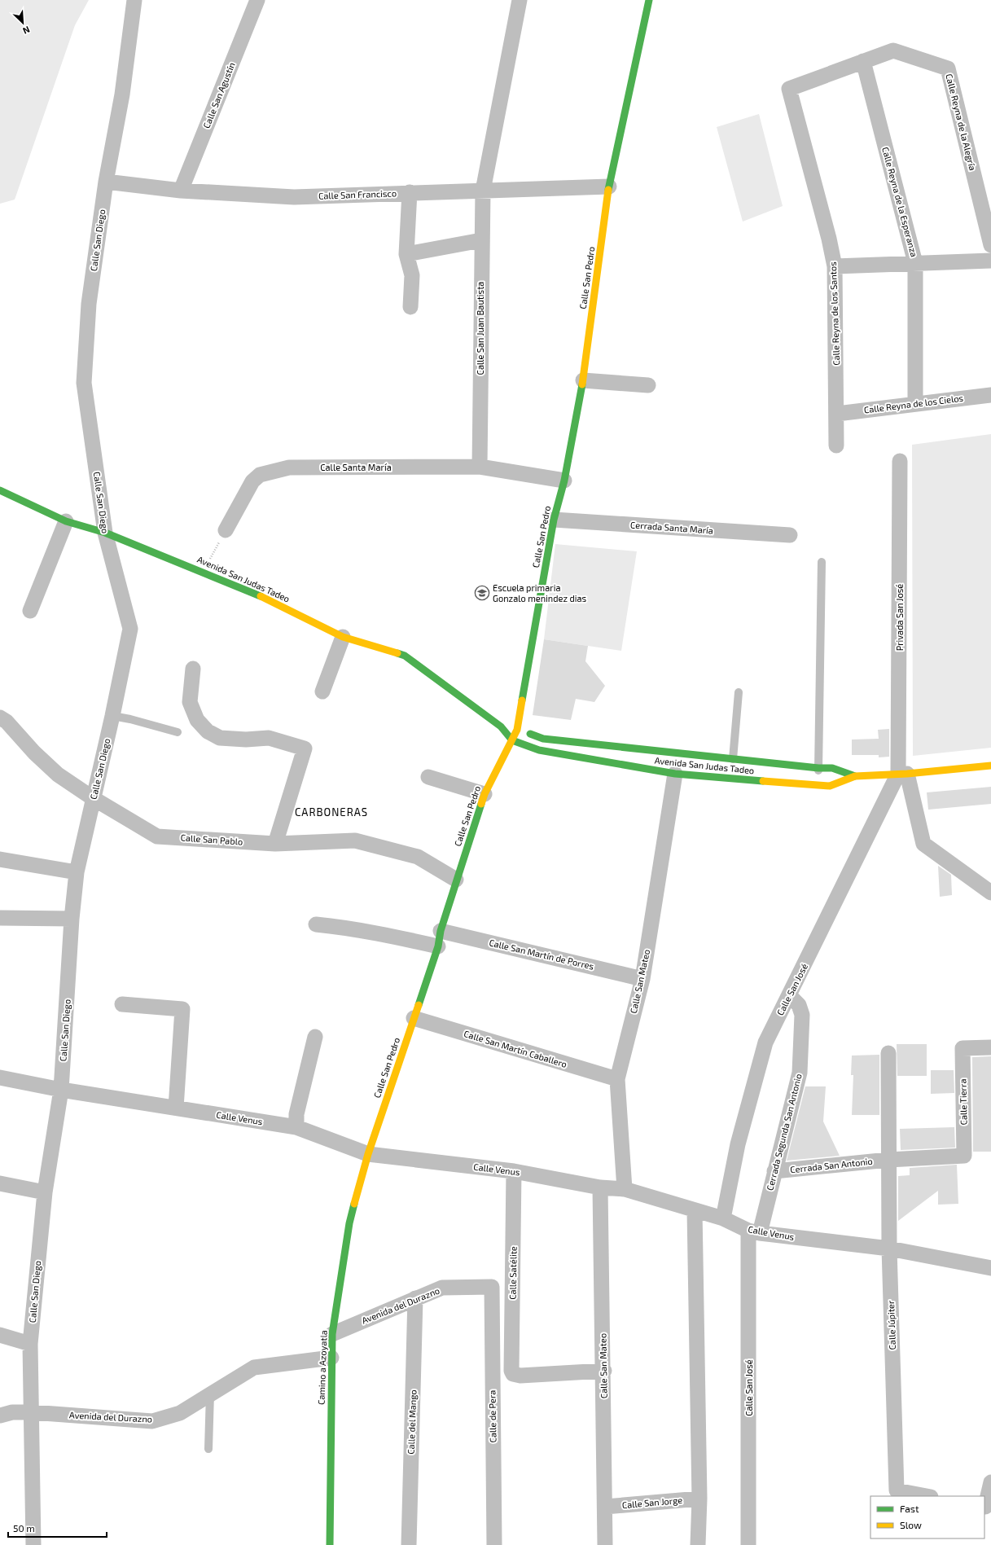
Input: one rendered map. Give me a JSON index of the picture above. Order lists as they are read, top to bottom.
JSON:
{
  "streets": {
    "street": [
      "Calle San Agustín",
      "Calle Reyna de la Alegría",
      "Calle San Francisco",
      "Calle Reyna de la Esperanza",
      "Calle San Diego",
      "Calle San Pedro",
      "Calle Reyna de los Santos",
      "Calle San Juan Bautista",
      "Calle Reyna de los Cielos",
      "Calle Santa María",
      "Cerrada Santa María",
      "Avenida San Judas Tadeo",
      "Privada San José",
      "Calle San Pablo",
      "Calle San Martín de Porres",
      "Calle San Mateo",
      "Calle San José",
      "Calle San Martín Caballero",
      "Calle Tierra",
      "Calle Venus",
      "Cerrada Segunda San Antonio",
      "Cerrada San Antonio",
      "Calle Satélite",
      "Avenida del Durazno",
      "Calle Júpiter",
      "Camino a Azoyatla",
      "Calle de Pera",
      "Calle del Mango",
      "Calle San Jorge"
    ]
  },
  "crossings": [
    ["Calle San Agustín", "Calle San Francisco"],
    ["Calle Reyna de la Alegría", "Calle Reyna de la Esperanza"],
    ["Calle Reyna de la Alegría", "Calle Reyna de los Santos"],
    ["Calle San Francisco", "Calle San Diego"],
    ["Calle San Francisco", "Calle San Pedro"],
    ["Calle San Francisco", "Calle San Juan Bautista"],
    ["Calle Reyna de la Esperanza", "Calle Reyna de los Cielos"],
    ["Calle San Diego", "Avenida San Judas Tadeo"],
    ["Calle San Diego", "Calle San Pablo"],
    ["Calle San Diego", "Calle Venus"],
    ["Calle San Diego", "Avenida del Durazno"],
    ["Calle San Pedro", "Calle Santa María"],
    ["Calle San Pedro", "Cerrada Santa María"],
    ["Calle San Pedro", "Avenida San Judas Tadeo"],
    ["Calle San Pedro", "Calle San Pablo"],
    ["Calle San Pedro", "Calle San Martín de Porres"],
    ["Calle San Pedro", "Calle San Martín Caballero"],
    ["Calle San Pedro", "Calle Venus"],
    ["Calle San Pedro", "Camino a Azoyatla"],
    ["Calle Reyna de los Santos", "Calle Reyna de los Cielos"],
    ["Calle San Juan Bautista", "Calle Santa María"],
    ["Avenida San Judas Tadeo", "Privada San José"],
    ["Avenida San Judas Tadeo", "Calle San Mateo"],
    ["Avenida San Judas Tadeo", "Calle San José"],
    ["Privada San José", "Calle San José"],
    ["Calle San Martín de Porres", "Calle San Mateo"],
    ["Calle San Mateo", "Calle San Martín Caballero"],
    ["Calle San Mateo", "Calle Venus"],
    ["Calle San Mateo", "Calle Satélite"],
    ["Calle San Mateo", "Calle San Jorge"],
    ["Calle San José", "Calle Venus"],
    ["Calle San José", "Cerrada Segunda San Antonio"],
    ["Calle Tierra", "Cerrada San Antonio"],
    ["Calle Venus", "Cerrada Segunda San Antonio"],
    ["Calle Venus", "Calle Satélite"],
    ["Calle Venus", "Calle Júpiter"],
    ["Calle Venus", "Camino a Azoyatla"],
    ["Cerrada Segunda San Antonio", "Cerrada San Antonio"],
    ["Cerrada San Antonio", "Calle Júpiter"],
    ["Avenida del Durazno", "Camino a Azoyatla"],
    ["Avenida del Durazno", "Calle de Pera"],
    ["Avenida del Durazno", "Calle del Mango"]
  ],
  "districts": ["CARBONERAS"],
  "places": {
    "school or university": ["Escuela primaria Gonzalo menindez dias"]
  },
  "legend": ["Fast", "Slow"],
  "scale_bar": "50 m",
  "north": "bottom right"
}
